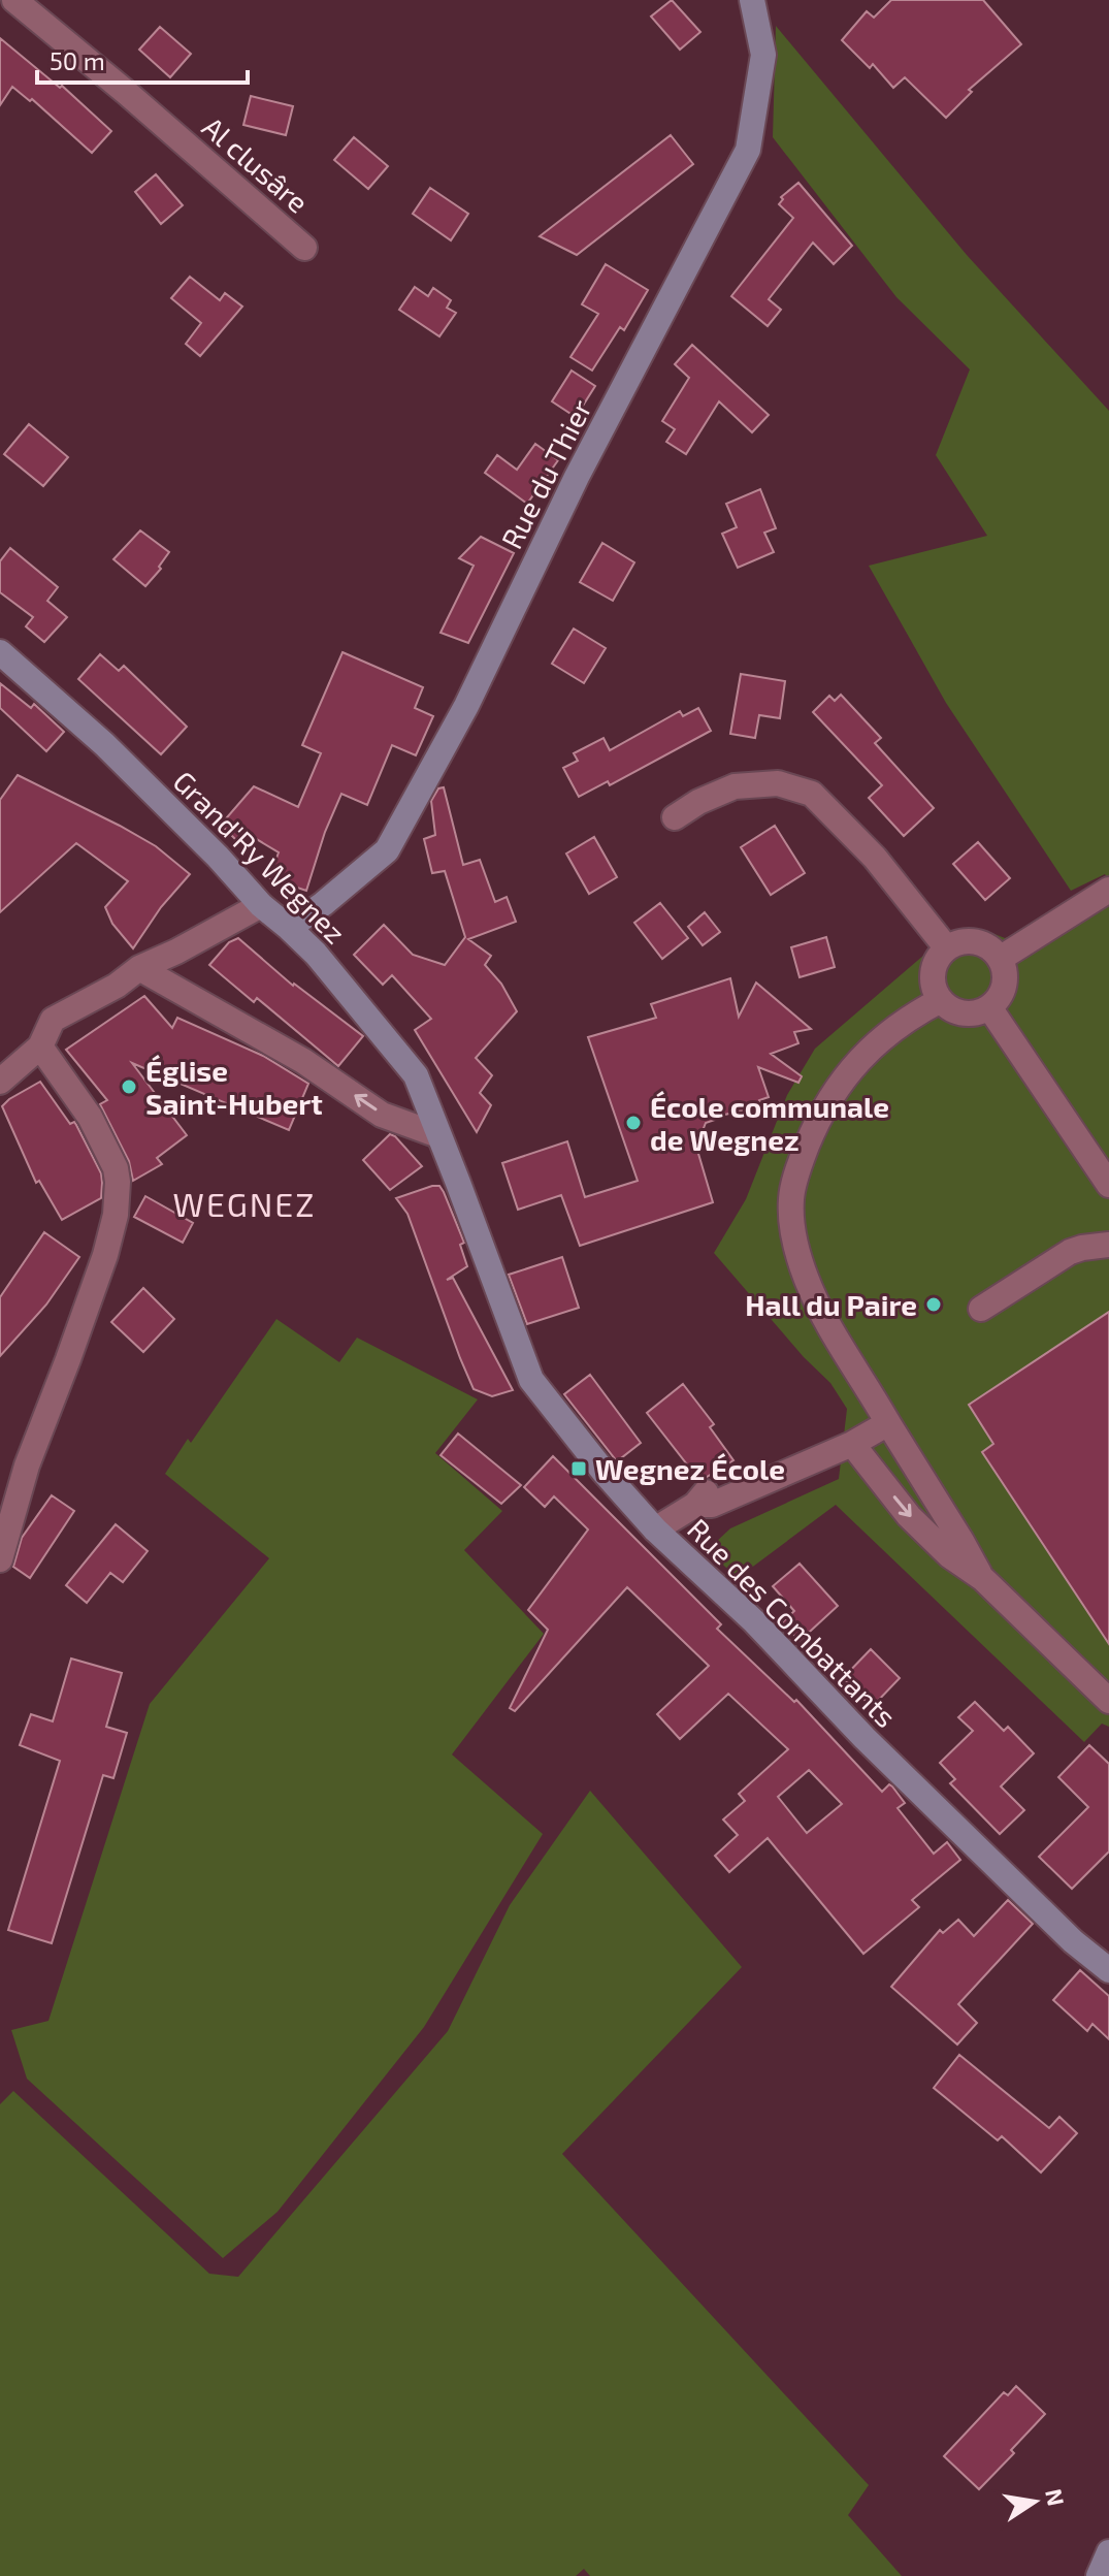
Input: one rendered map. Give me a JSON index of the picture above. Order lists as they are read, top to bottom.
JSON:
{
  "streets": {
    "street": [
      "Al clusâre",
      "Rue du Thier",
      "Grand'Ry Wegnez",
      "Rue des Combattants"
    ]
  },
  "crossings": [
    ["Rue du Thier", "Grand'Ry Wegnez"],
    ["Grand'Ry Wegnez", "Rue des Combattants"]
  ],
  "districts": ["WEGNEZ"],
  "places": {
    "other": ["Église Saint-Hubert", "École communale de Wegnez", "Hall du Paire"],
    "transit": ["Wegnez École"]
  },
  "scale_bar": "50 m",
  "north": "right"
}
